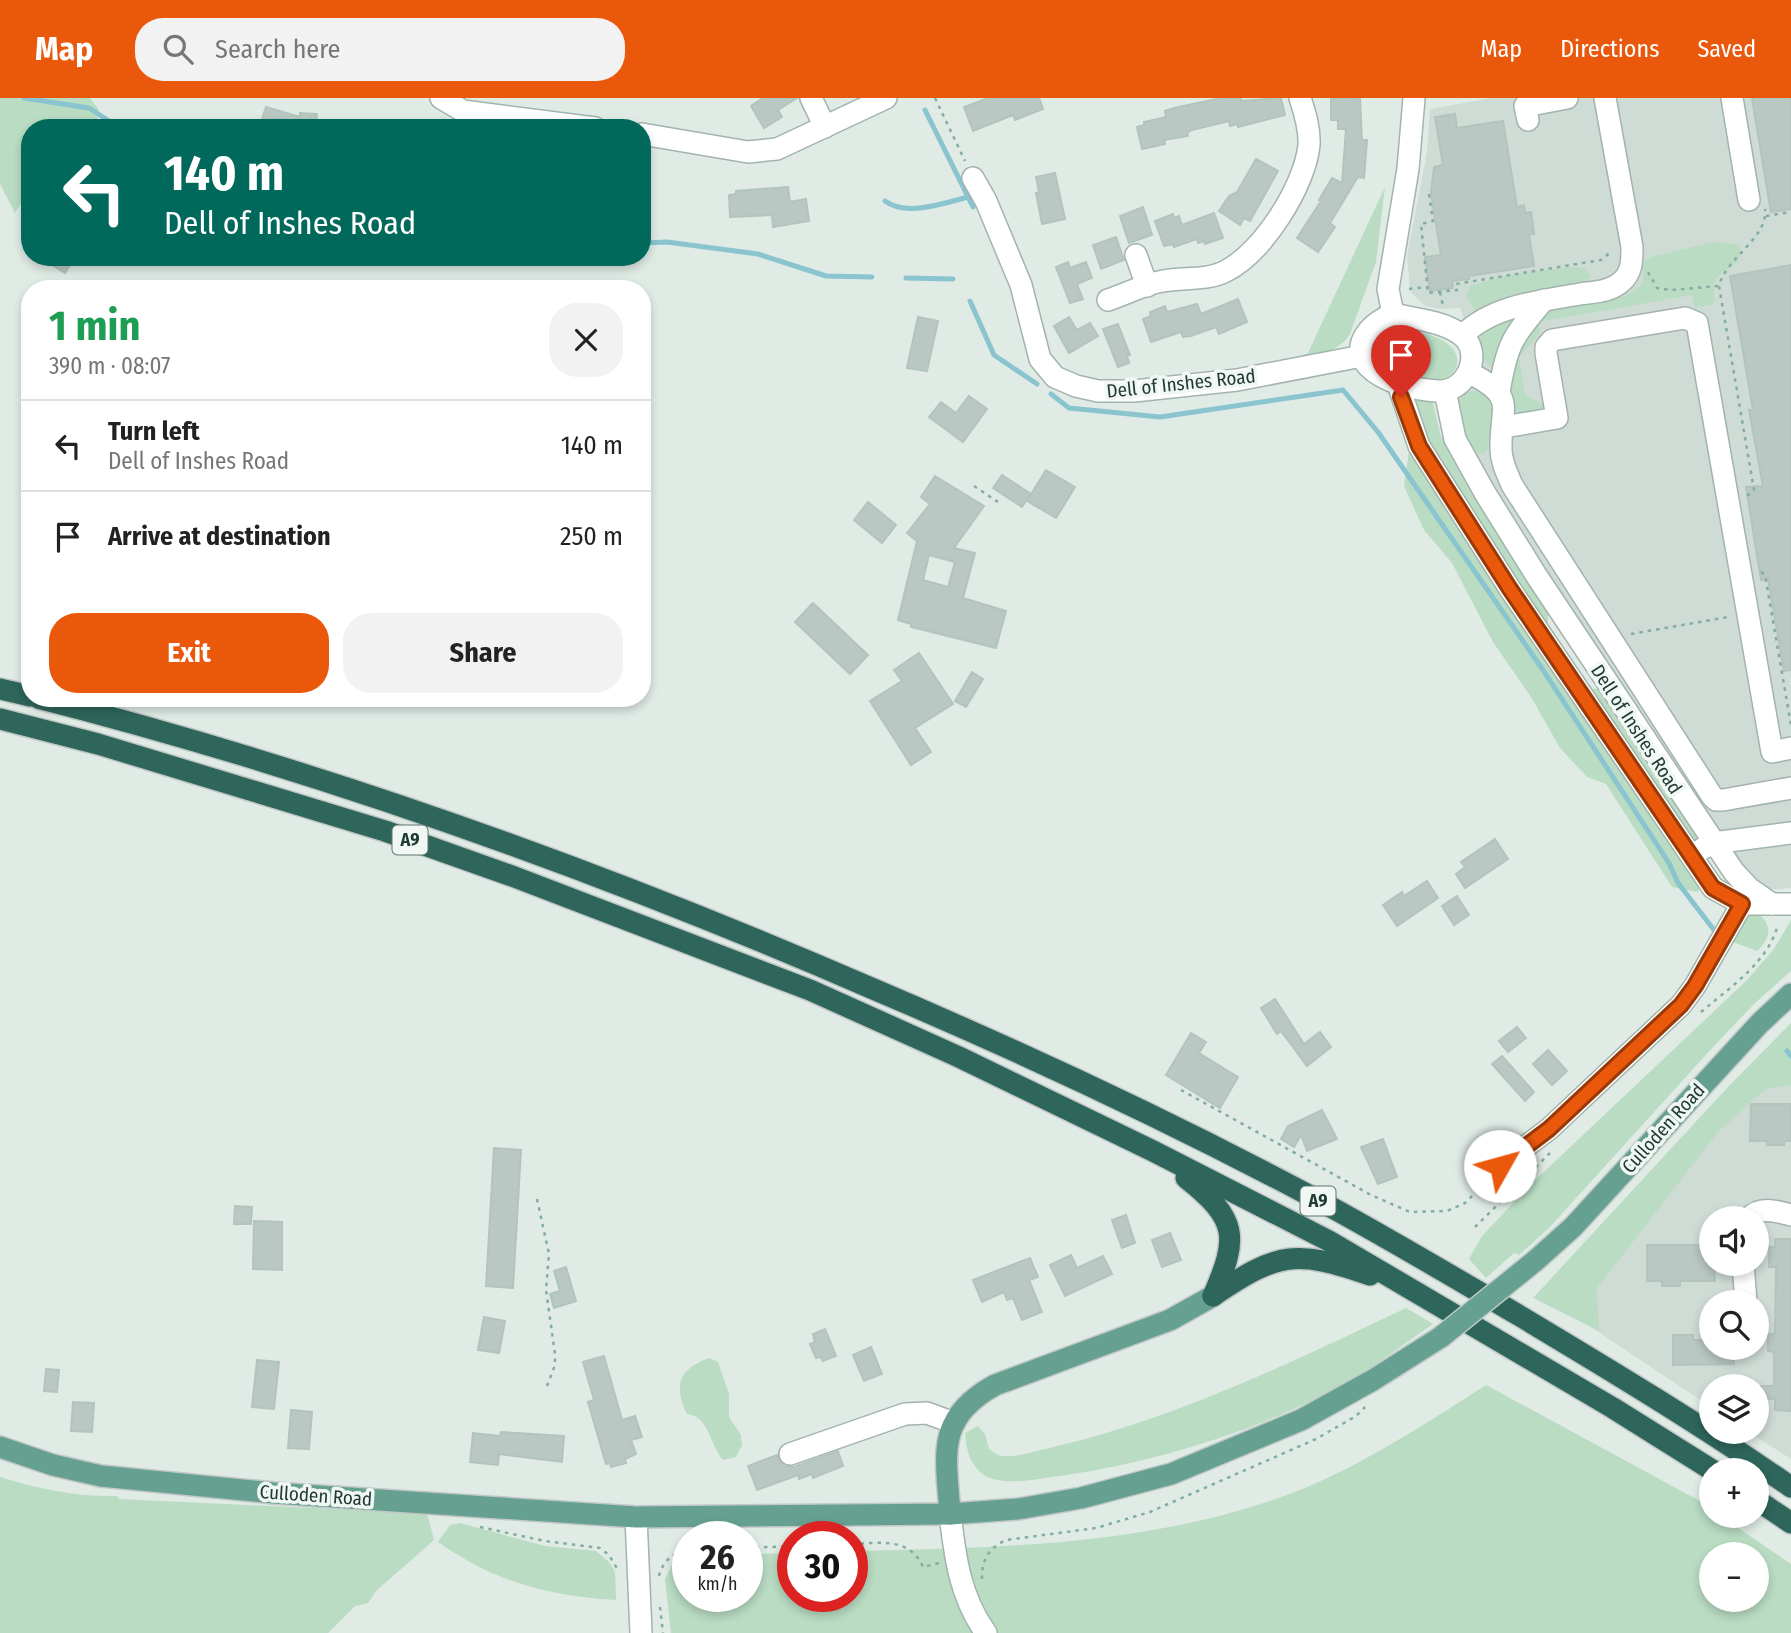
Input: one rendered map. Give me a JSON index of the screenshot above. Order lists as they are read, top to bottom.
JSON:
{
  "streets": {
    "highway": ["A9"],
    "main road": ["Culloden Road"],
    "street": ["Dell of Inshes Road"]
  },
  "page": {
    "header": "Map",
    "search": "Search here",
    "nav": ["Map", "Directions", "Saved"],
    "turn": ["140 m", "Dell of Inshes Road"],
    "heading": ["1 min", "390 m · 08:07"],
    "list": [
      {
        "name": "Turn left",
        "note": "Dell of Inshes Road",
        "value": "140 m"
      },
      {
        "name": "Arrive at destination",
        "value": "250 m"
      }
    ],
    "buttons": ["Exit", "Share"],
    "map_buttons": ["+", "−"],
    "speed": "26 km/h",
    "limit": "30"
  }
}
